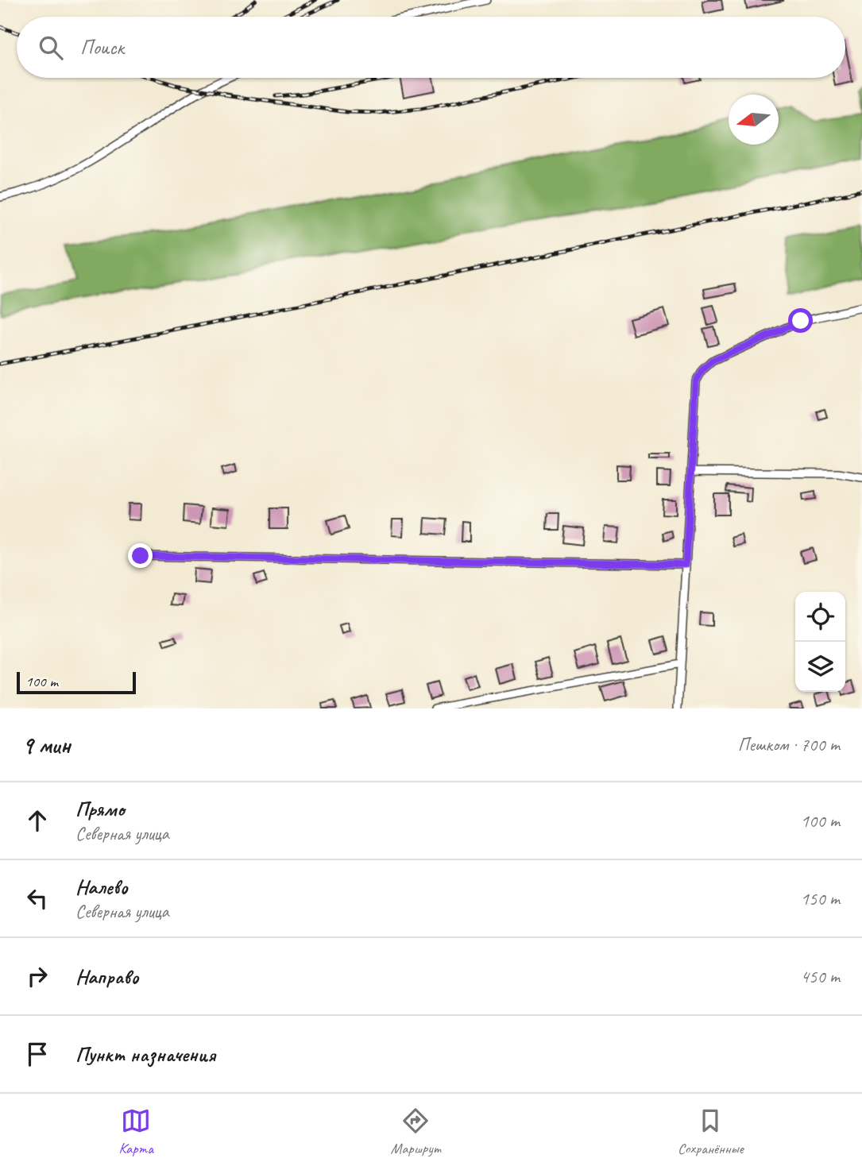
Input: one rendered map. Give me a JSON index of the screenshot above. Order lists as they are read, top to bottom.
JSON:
{
  "scale_bar": "100 m",
  "north": "left",
  "page": {
    "search": "Поиск",
    "scale": "100 m",
    "heading": ["9 мин", "Пешком · 700 m"],
    "list": [
      ["Прямо", "Северная улица", "100 m"],
      ["Налево", "Северная улица", "150 m"],
      ["Направо", "450 m"],
      "Пункт назначения"
    ],
    "nav": ["Карта", "Маршрут", "Сохранённые"]
  }
}
